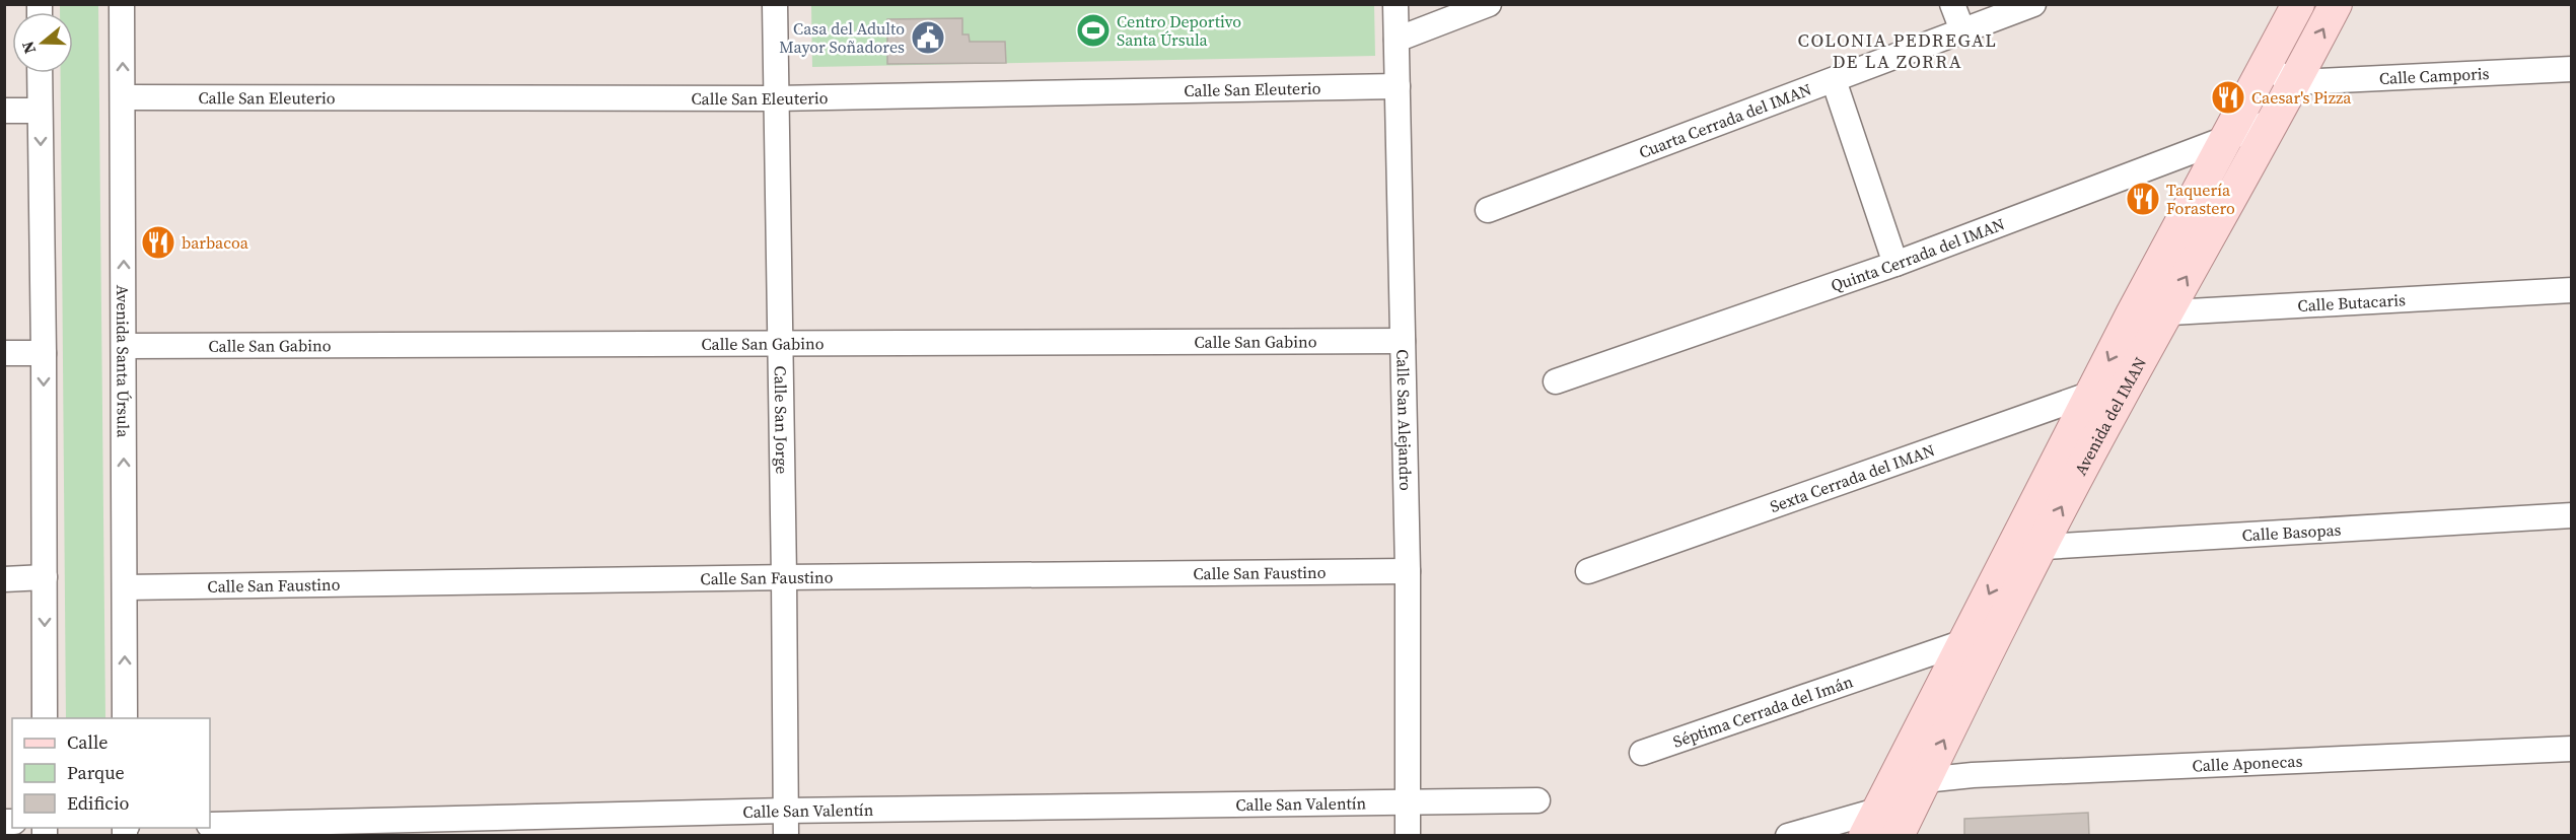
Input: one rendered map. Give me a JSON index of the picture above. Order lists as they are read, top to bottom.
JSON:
{
  "streets": {
    "main road": ["Avenida del IMAN"],
    "street": [
      "Calle Camporis",
      "Calle San Eleuterio",
      "Cuarta Cerrada del IMAN",
      "Quinta Cerrada del IMAN",
      "Calle Butacaris",
      "Calle San Gabino",
      "Avenida Santa Úrsula",
      "Calle San Jorge",
      "Calle San Alejandro",
      "Sexta Cerrada del IMAN",
      "Calle Basopas",
      "Calle San Faustino",
      "Séptima Cerrada del Imán",
      "Calle Aponecas",
      "Calle San Valentín"
    ]
  },
  "crossings": [
    ["Calle Camporis", "Avenida del IMAN"],
    ["Calle San Eleuterio", "Avenida Santa Úrsula"],
    ["Calle San Eleuterio", "Calle San Jorge"],
    ["Calle San Eleuterio", "Calle San Alejandro"],
    ["Quinta Cerrada del IMAN", "Avenida del IMAN"],
    ["Calle Butacaris", "Avenida del IMAN"],
    ["Calle San Gabino", "Avenida Santa Úrsula"],
    ["Calle San Gabino", "Calle San Jorge"],
    ["Calle San Gabino", "Calle San Alejandro"],
    ["Avenida Santa Úrsula", "Calle San Faustino"],
    ["Avenida del IMAN", "Sexta Cerrada del IMAN"],
    ["Avenida del IMAN", "Calle Basopas"],
    ["Avenida del IMAN", "Séptima Cerrada del Imán"],
    ["Avenida del IMAN", "Calle Aponecas"],
    ["Calle San Jorge", "Calle San Faustino"],
    ["Calle San Jorge", "Calle San Valentín"],
    ["Calle San Alejandro", "Calle San Faustino"],
    ["Calle San Alejandro", "Calle San Valentín"]
  ],
  "districts": ["COLONIA PEDREGAL DE LA ZORRA"],
  "places": {
    "sports": ["Centro Deportivo Santa Úrsula"],
    "public building": ["Casa del Adulto Mayor Soñadores"],
    "restaurant": ["Caesar's Pizza", "Taquería Forastero", "barbacoa"]
  },
  "legend": ["Calle", "Parque", "Edificio"],
  "north": "left"
}
